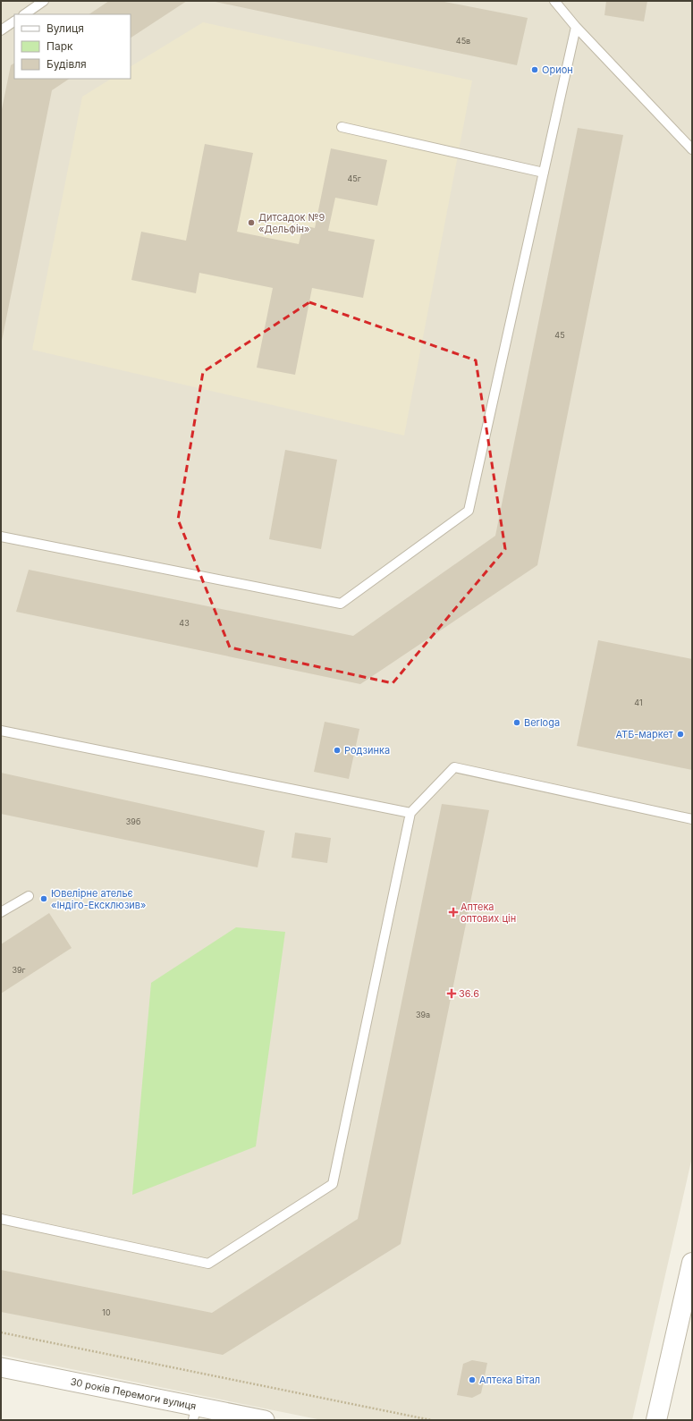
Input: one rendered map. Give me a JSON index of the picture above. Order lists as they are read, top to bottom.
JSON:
{
  "streets": {
    "street": ["30 років Перемоги вулиця"]
  },
  "places": {
    "other": [
      "Орион",
      "Дитсадок №9 «Дельфiн»",
      "Berloga",
      "АТБ-маркет",
      "Родзинка",
      "Ювелірне ательє «Індіго-Ексклюзив»",
      "Аптека Вітал"
    ],
    "health": ["Аптека оптових цін", "36.6"]
  },
  "house_numbers": [
    "45в",
    "45г",
    "45",
    "43",
    "41",
    "39б",
    "39г",
    "39а",
    "10"
  ],
  "legend": ["Вулиця", "Парк", "Будівля"]
}
